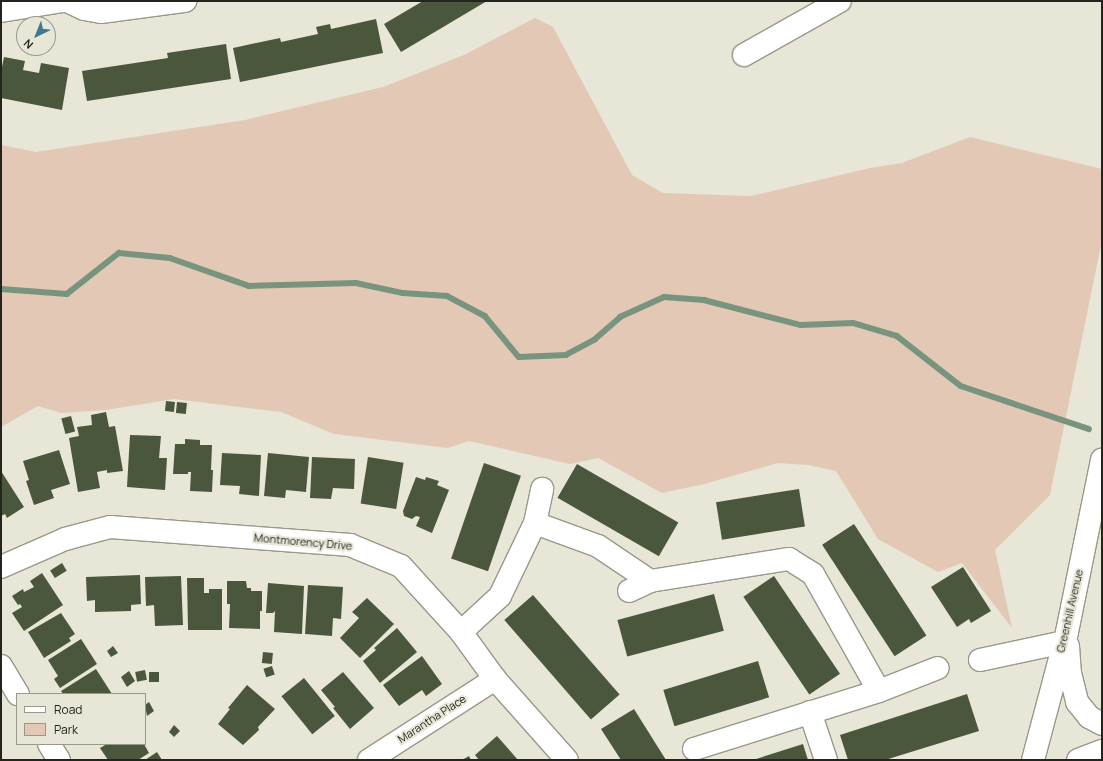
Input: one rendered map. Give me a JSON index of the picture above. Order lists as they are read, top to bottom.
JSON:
{
  "streets": {
    "street": ["Montmorency Drive", "Greenhill Avenue", "Marantha Place"]
  },
  "crossings": [
    ["Montmorency Drive", "Marantha Place"]
  ],
  "legend": ["Road", "Park"],
  "north": "bottom left"
}
